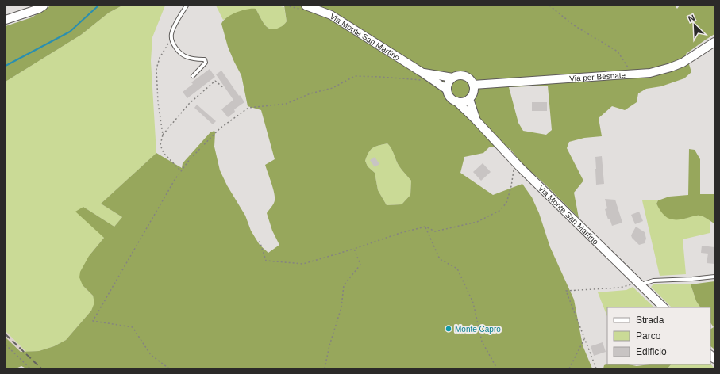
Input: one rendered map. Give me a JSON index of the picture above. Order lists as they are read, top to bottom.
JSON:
{
  "streets": {
    "street": ["Via Monte San Martino", "Via per Besnate"]
  },
  "crossings": [
    ["Via Monte San Martino", "Via per Besnate"]
  ],
  "places": ["Monte Capro"],
  "legend": ["Strada", "Parco", "Edificio"],
  "north": "top left"
}
